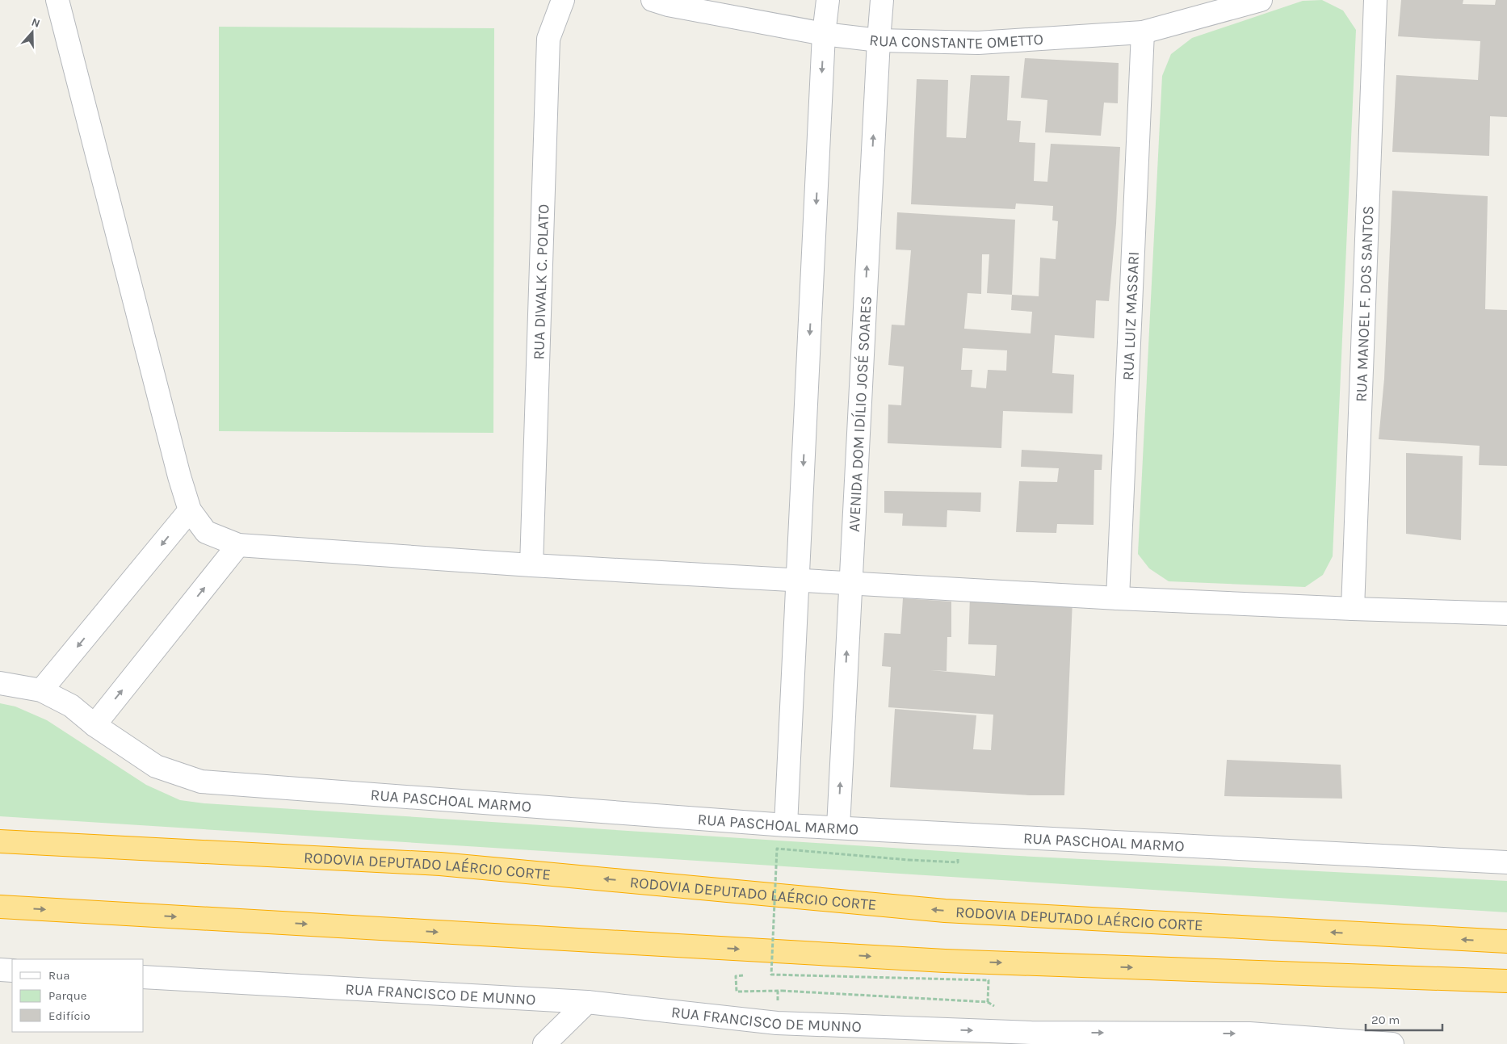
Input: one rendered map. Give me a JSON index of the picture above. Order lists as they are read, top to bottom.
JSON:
{
  "streets": {
    "highway": ["RODOVIA DEPUTADO LAÉRCIO CORTE"],
    "street": [
      "RUA CONSTANTE OMETTO",
      "RUA DIWALK C. POLATO",
      "RUA MANOEL F. DOS SANTOS",
      "RUA LUIZ MASSARI",
      "AVENIDA DOM IDÍLIO JOSÉ SOARES",
      "RUA PASCHOAL MARMO",
      "RUA FRANCISCO DE MUNNO"
    ]
  },
  "crossings": [
    ["RUA CONSTANTE OMETTO", "RUA LUIZ MASSARI"],
    ["RUA CONSTANTE OMETTO", "AVENIDA DOM IDÍLIO JOSÉ SOARES"],
    ["AVENIDA DOM IDÍLIO JOSÉ SOARES", "RUA PASCHOAL MARMO"]
  ],
  "one_way": ["RUA FRANCISCO DE MUNNO"],
  "legend": ["Rua", "Parque", "Edifício"],
  "scale_bar": "20 m",
  "north": "top"
}
